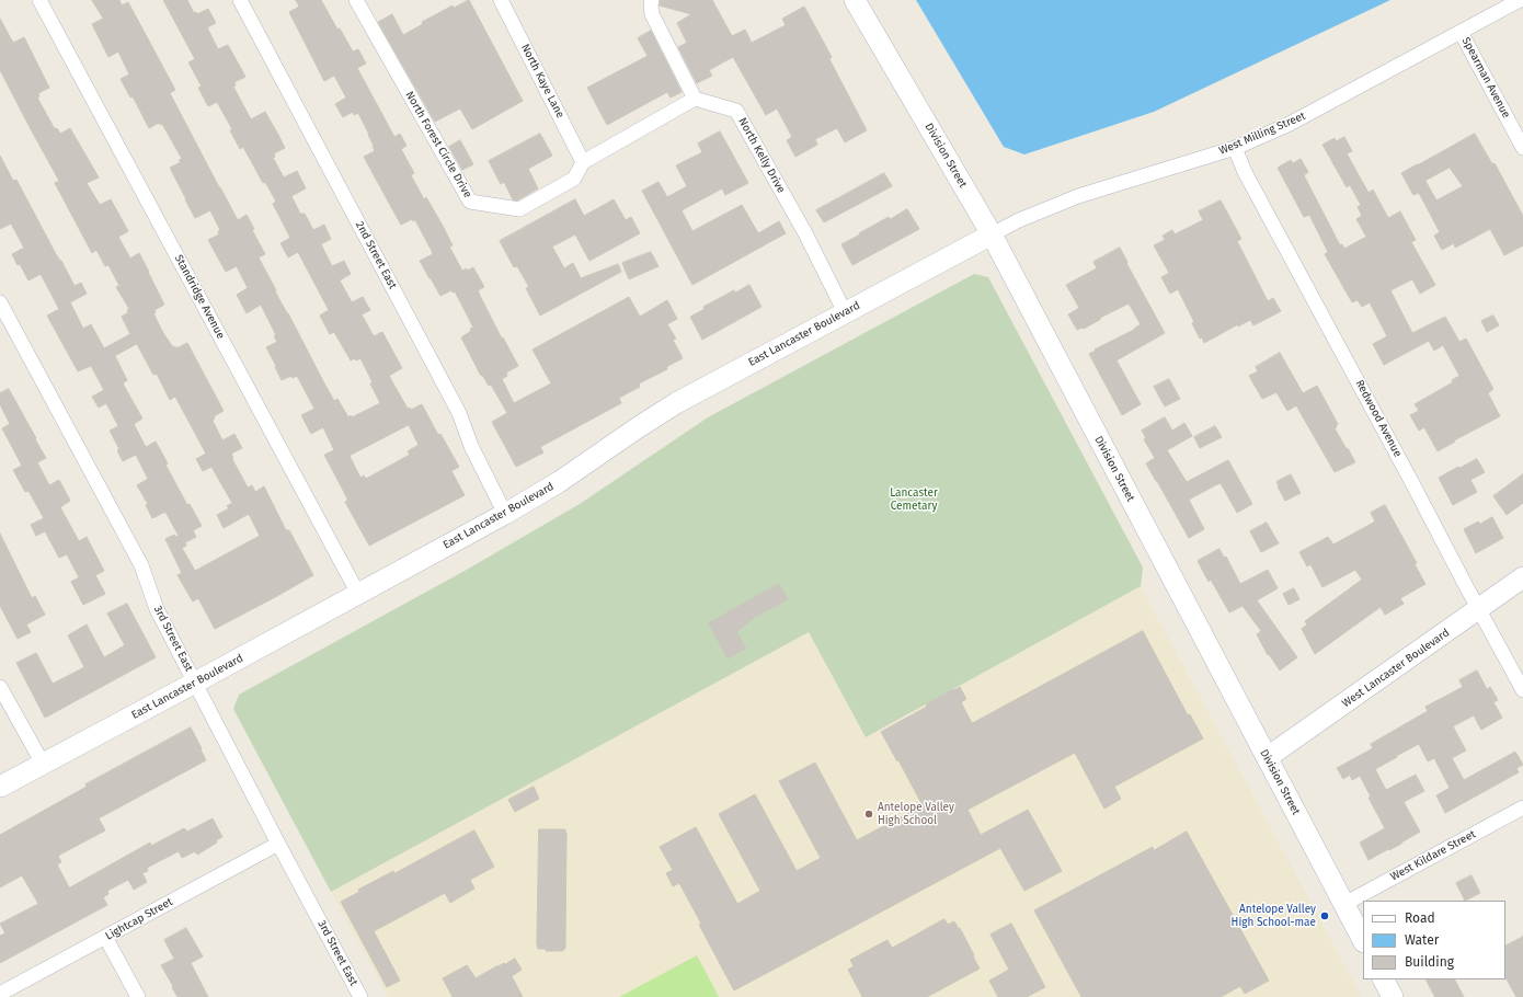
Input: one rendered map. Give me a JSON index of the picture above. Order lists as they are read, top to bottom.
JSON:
{
  "streets": {
    "main road": ["Division Street", "East Lancaster Boulevard", "West Lancaster Boulevard"],
    "street": [
      "Spearman Avenue",
      "North Kaye Lane",
      "West Milling Street",
      "North Forest Circle Drive",
      "North Kelly Drive",
      "2nd Street East",
      "Standridge Avenue",
      "Redwood Avenue",
      "3rd Street East",
      "West Kildare Street",
      "Lightcap Street"
    ]
  },
  "crossings": [
    ["Spearman Avenue", "West Milling Street"],
    ["North Kaye Lane", "North Forest Circle Drive"],
    ["West Milling Street", "Division Street"],
    ["West Milling Street", "East Lancaster Boulevard"],
    ["West Milling Street", "Redwood Avenue"],
    ["North Forest Circle Drive", "North Kelly Drive"],
    ["North Kelly Drive", "East Lancaster Boulevard"],
    ["Division Street", "East Lancaster Boulevard"],
    ["Division Street", "West Lancaster Boulevard"],
    ["Division Street", "West Kildare Street"],
    ["2nd Street East", "East Lancaster Boulevard"],
    ["Standridge Avenue", "East Lancaster Boulevard"],
    ["East Lancaster Boulevard", "3rd Street East"],
    ["Redwood Avenue", "West Lancaster Boulevard"],
    ["3rd Street East", "Lightcap Street"]
  ],
  "parks": ["Lancaster Cemetary"],
  "places": ["Antelope Valley High School", "Antelope Valley High School-mae"],
  "legend": ["Road", "Water", "Building"]
}
